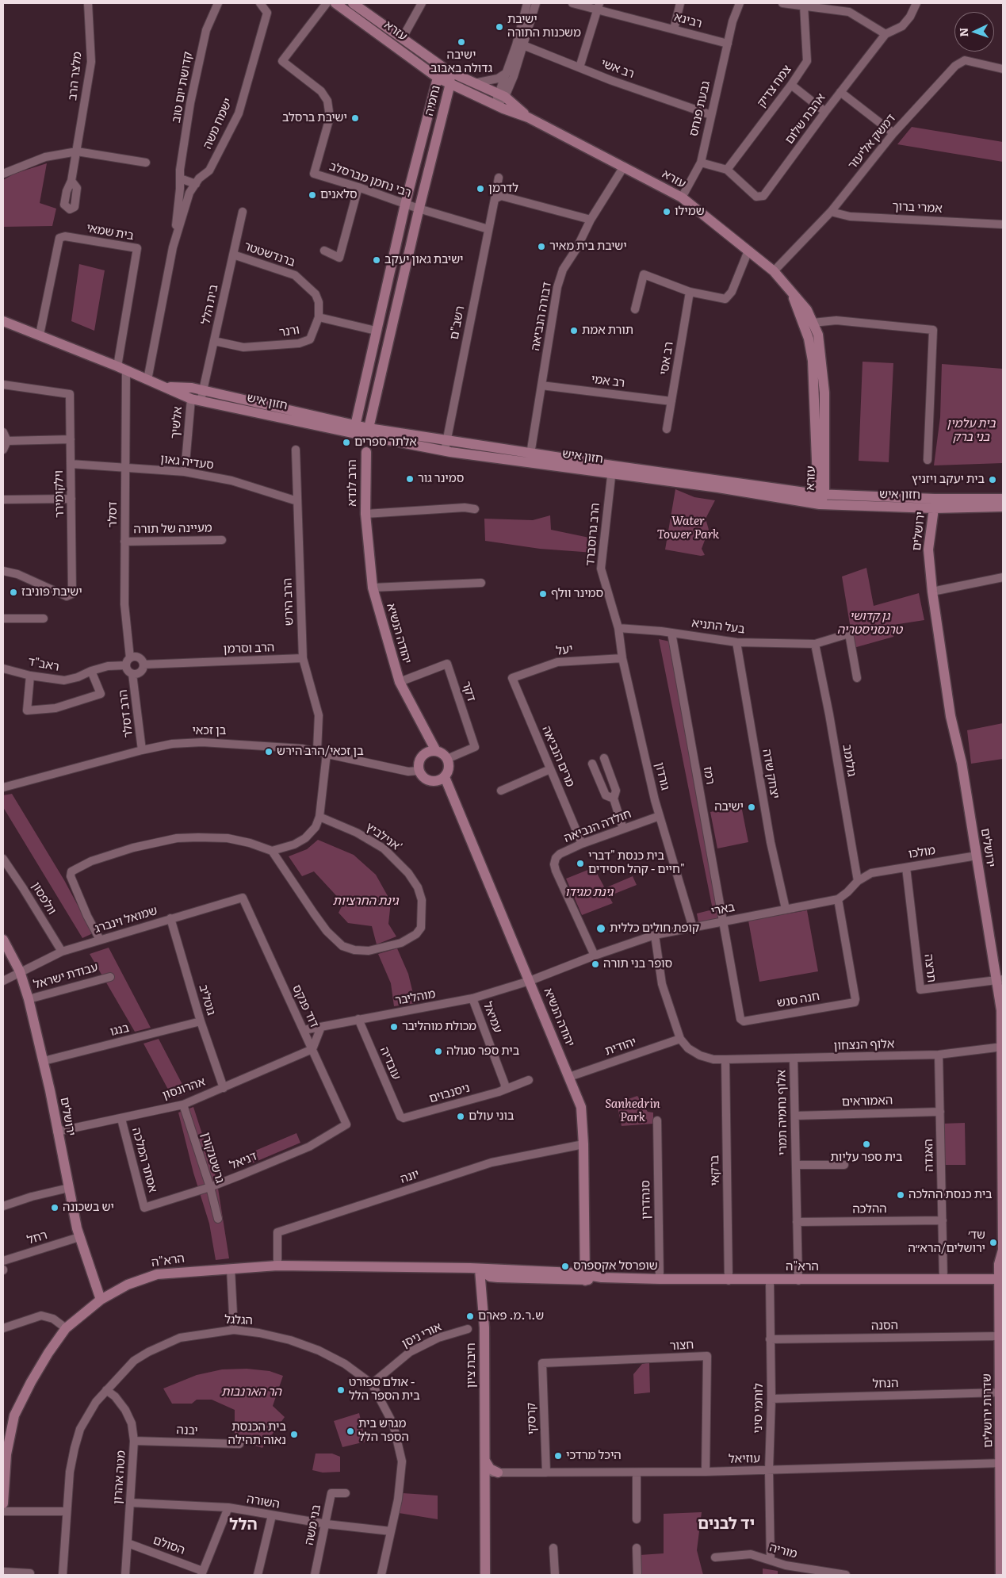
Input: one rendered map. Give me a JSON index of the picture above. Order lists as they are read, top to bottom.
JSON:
{
  "streets": {
    "street": [
      "רבינא",
      "עזרא",
      "רב אשי",
      "מלצר הרב",
      "צמח צדיק",
      "קדושת יום טוב",
      "נחמיה",
      "גבעת פנחס",
      "אהבת שלום",
      "ישמח משה",
      "דמשק אליעזר",
      "רבי נחמן מברסלב",
      "אמרי ברוך",
      "בית שמאי",
      "ברנדשטטר",
      "בית הלל",
      "דבורה הנביאה",
      "רשב\"ם",
      "ורנר",
      "רב אסי",
      "רב אמי",
      "חזון איש",
      "אלשיך",
      "סעדיה גאון",
      "הרב לנדא",
      "וילקומירר",
      "דסלר",
      "מעיינה של תורה",
      "ירושלים",
      "הרב גרוסברד",
      "הרב הירש",
      "בעל התניא",
      "יהודה הנשיא",
      "הרב וסרמן",
      "יעל",
      "ראב\"ד",
      "דקר",
      "הרב דסלר",
      "בן זכאי",
      "מרים הנביאה",
      "גולומב",
      "יצחק שדה",
      "רמז",
      "גורדון",
      "חולדה הנביאה",
      "אנילביץ'",
      "מולכו",
      "וולפסון",
      "בארי",
      "שמואל וינברג",
      "תרצה",
      "עבודת ישראל",
      "מוהליבר",
      "גוטליב",
      "חנה סנש",
      "דוד פנקס",
      "עמיאל",
      "בנגו",
      "אלוף הנצחון",
      "יהודית",
      "עובדיה",
      "אהרונסון",
      "ניסנבוים",
      "האמוראים",
      "אלוף נחמיה תמרי",
      "האגדה",
      "גרשטנקורן",
      "אסתר המלכה",
      "דניאל",
      "ברקאי",
      "יונה",
      "סנהדרין",
      "ההלכה",
      "רחל",
      "הרא\"ה",
      "הגלגל",
      "הסנה",
      "אורי ניסן",
      "חצור",
      "חיבת ציון",
      "הנחל",
      "לוחמי סיני",
      "שדרות ירושלים",
      "קרסקי",
      "יבנה",
      "עוזיאל",
      "מטה אהרון",
      "השורה",
      "בני משה",
      "הסולם",
      "מוריה"
    ]
  },
  "crossings": [
    ["רבינא", "גבעת פנחס"],
    ["עזרא", "נחמיה"],
    ["עזרא", "גבעת פנחס"],
    ["עזרא", "דמשק אליעזר"],
    ["עזרא", "דבורה הנביאה"],
    ["עזרא", "חזון איש"],
    ["רב אשי", "גבעת פנחס"],
    ["צמח צדיק", "אהבת שלום"],
    ["קדושת יום טוב", "ישמח משה"],
    ["נחמיה", "רבי נחמן מברסלב"],
    ["נחמיה", "חזון איש"],
    ["גבעת פנחס", "אהבת שלום"],
    ["ישמח משה", "חזון איש"],
    ["דמשק אליעזר", "אמרי ברוך"],
    ["רבי נחמן מברסלב", "רשב\"ם"],
    ["בית שמאי", "חזון איש"],
    ["ברנדשטטר", "בית הלל"],
    ["ברנדשטטר", "ורנר"],
    ["בית הלל", "ורנר"],
    ["בית הלל", "חזון איש"],
    ["בית הלל", "אלשיך"],
    ["דבורה הנביאה", "רב אמי"],
    ["דבורה הנביאה", "חזון איש"],
    ["רשב\"ם", "חזון איש"],
    ["רב אסי", "רב אמי"],
    ["חזון איש", "אלשיך"],
    ["חזון איש", "דסלר"],
    ["חזון איש", "ירושלים"],
    ["חזון איש", "הרב גרוסברד"],
    ["אלשיך", "סעדיה גאון"],
    ["סעדיה גאון", "וילקומירר"],
    ["סעדיה גאון", "דסלר"],
    ["סעדיה גאון", "הרב הירש"],
    ["הרב לנדא", "יהודה הנשיא"],
    ["דסלר", "מעיינה של תורה"],
    ["דסלר", "הרב וסרמן"],
    ["דסלר", "ראב\"ד"],
    ["דסלר", "הרב דסלר"],
    ["ירושלים", "מולכו"],
    ["ירושלים", "שמואל וינברג"],
    ["ירושלים", "תרצה"],
    ["ירושלים", "עבודת ישראל"],
    ["ירושלים", "בנגו"],
    ["ירושלים", "אלוף הנצחון"],
    ["ירושלים", "אהרונסון"],
    ["ירושלים", "רחל"],
    ["ירושלים", "הרא\"ה"],
    ["ירושלים", "שדרות ירושלים"],
    ["הרב גרוסברד", "בעל התניא"],
    ["הרב גרוסברד", "גורדון"],
    ["הרב הירש", "הרב וסרמן"],
    ["הרב הירש", "בן זכאי"],
    ["בעל התניא", "גולומב"],
    ["בעל התניא", "יצחק שדה"],
    ["בעל התניא", "רמז"],
    ["בעל התניא", "גורדון"],
    ["יהודה הנשיא", "דקר"],
    ["יהודה הנשיא", "בן זכאי"],
    ["יהודה הנשיא", "בארי"],
    ["יהודה הנשיא", "מוהליבר"],
    ["יהודה הנשיא", "יהודית"],
    ["יהודה הנשיא", "יונה"],
    ["יהודה הנשיא", "הרא\"ה"],
    ["הרב וסרמן", "ראב\"ד"],
    ["הרב וסרמן", "הרב דסלר"],
    ["יעל", "מרים הנביאה"],
    ["יעל", "גורדון"],
    ["ראב\"ד", "הרב דסלר"],
    ["דקר", "בן זכאי"],
    ["הרב דסלר", "בן זכאי"],
    ["מרים הנביאה", "חולדה הנביאה"],
    ["גולומב", "מולכו"],
    ["יצחק שדה", "בארי"],
    ["רמז", "בארי"],
    ["רמז", "חנה סנש"],
    ["גורדון", "חולדה הנביאה"],
    ["גורדון", "בארי"],
    ["חולדה הנביאה", "בארי"],
    ["מולכו", "תרצה"],
    ["וולפסון", "שמואל וינברג"],
    ["בארי", "מוהליבר"],
    ["בארי", "חנה סנש"],
    ["שמואל וינברג", "גוטליב"],
    ["שמואל וינברג", "דוד פנקס"],
    ["מוהליבר", "דוד פנקס"],
    ["מוהליבר", "עמיאל"],
    ["מוהליבר", "עובדיה"],
    ["גוטליב", "בנגו"],
    ["גוטליב", "אהרונסון"],
    ["דוד פנקס", "אהרונסון"],
    ["דוד פנקס", "דניאל"],
    ["עמיאל", "ניסנבוים"],
    ["אלוף הנצחון", "יהודית"],
    ["אלוף הנצחון", "אלוף נחמיה תמרי"],
    ["אלוף הנצחון", "האגדה"],
    ["אלוף הנצחון", "ברקאי"],
    ["עובדיה", "ניסנבוים"],
    ["אהרונסון", "גרשטנקורן"],
    ["אהרונסון", "אסתר המלכה"],
    ["האמוראים", "אלוף נחמיה תמרי"],
    ["האמוראים", "האגדה"],
    ["אלוף נחמיה תמרי", "ההלכה"],
    ["אלוף נחמיה תמרי", "הרא\"ה"],
    ["האגדה", "ההלכה"],
    ["האגדה", "הרא\"ה"],
    ["גרשטנקורן", "דניאל"],
    ["אסתר המלכה", "דניאל"],
    ["ברקאי", "הרא\"ה"],
    ["יונה", "הרא\"ה"],
    ["סנהדרין", "הרא\"ה"],
    ["הרא\"ה", "חיבת ציון"],
    ["הרא\"ה", "לוחמי סיני"],
    ["הרא\"ה", "שדרות ירושלים"],
    ["הגלגל", "אורי ניסן"],
    ["הגלגל", "מטה אהרון"],
    ["הגלגל", "השורה"],
    ["הסנה", "לוחמי סיני"],
    ["הסנה", "שדרות ירושלים"],
    ["חצור", "קרסקי"],
    ["חצור", "עוזיאל"],
    ["חיבת ציון", "עוזיאל"],
    ["הנחל", "לוחמי סיני"],
    ["הנחל", "שדרות ירושלים"],
    ["לוחמי סיני", "עוזיאל"],
    ["לוחמי סיני", "מוריה"],
    ["שדרות ירושלים", "עוזיאל"],
    ["קרסקי", "עוזיאל"],
    ["יבנה", "מטה אהרון"],
    ["מטה אהרון", "השורה"],
    ["מטה אהרון", "הסולם"],
    ["השורה", "בני משה"]
  ],
  "districts": ["יד לבנים", "הלל"],
  "parks": [
    "בית עלמין בני ברק",
    "Water Tower Park",
    "גן קדושי טרנסניסטריה",
    "גינת מגידו",
    "גינת החרציות",
    "Sanhedrin Park",
    "הר הארנבות"
  ],
  "places": [
    "ישיבת משכנות התורה",
    "ישיבה גדולה באבוב",
    "ישיבת ברסלב",
    "לדרמן",
    "סלאנים",
    "שמילו",
    "ישיבת בית מאיר",
    "ישיבת גאון יעקב",
    "תורת אמת",
    "אלתר ספרים",
    "סמינר גור",
    "בית יעקב ויזניץ",
    "ישיבת פוניבז",
    "סמינר וולף",
    "בן זכאי/הרב הירש",
    "ישיבה",
    "בית כנסת \"דברי חיים - קהל חסידים\"",
    "קופת חולים כללית",
    "סופר בני תורה",
    "מכולת מוהליבר",
    "בית ספר סגולה",
    "בוני עולם",
    "בית ספר עליות",
    "בית כנסת ההלכה",
    "יש בשכונה",
    "שד׳ ירושלים/הרא״ה",
    "שופרסל אקספרס",
    "ש.ר.מ. פארם",
    "אולם ספורט - בית הספר הלל",
    "מגרש בית הספר הלל",
    "בית הכנסת נאוה תהילה",
    "היכל מרדכי"
  ],
  "north": "left"
}
